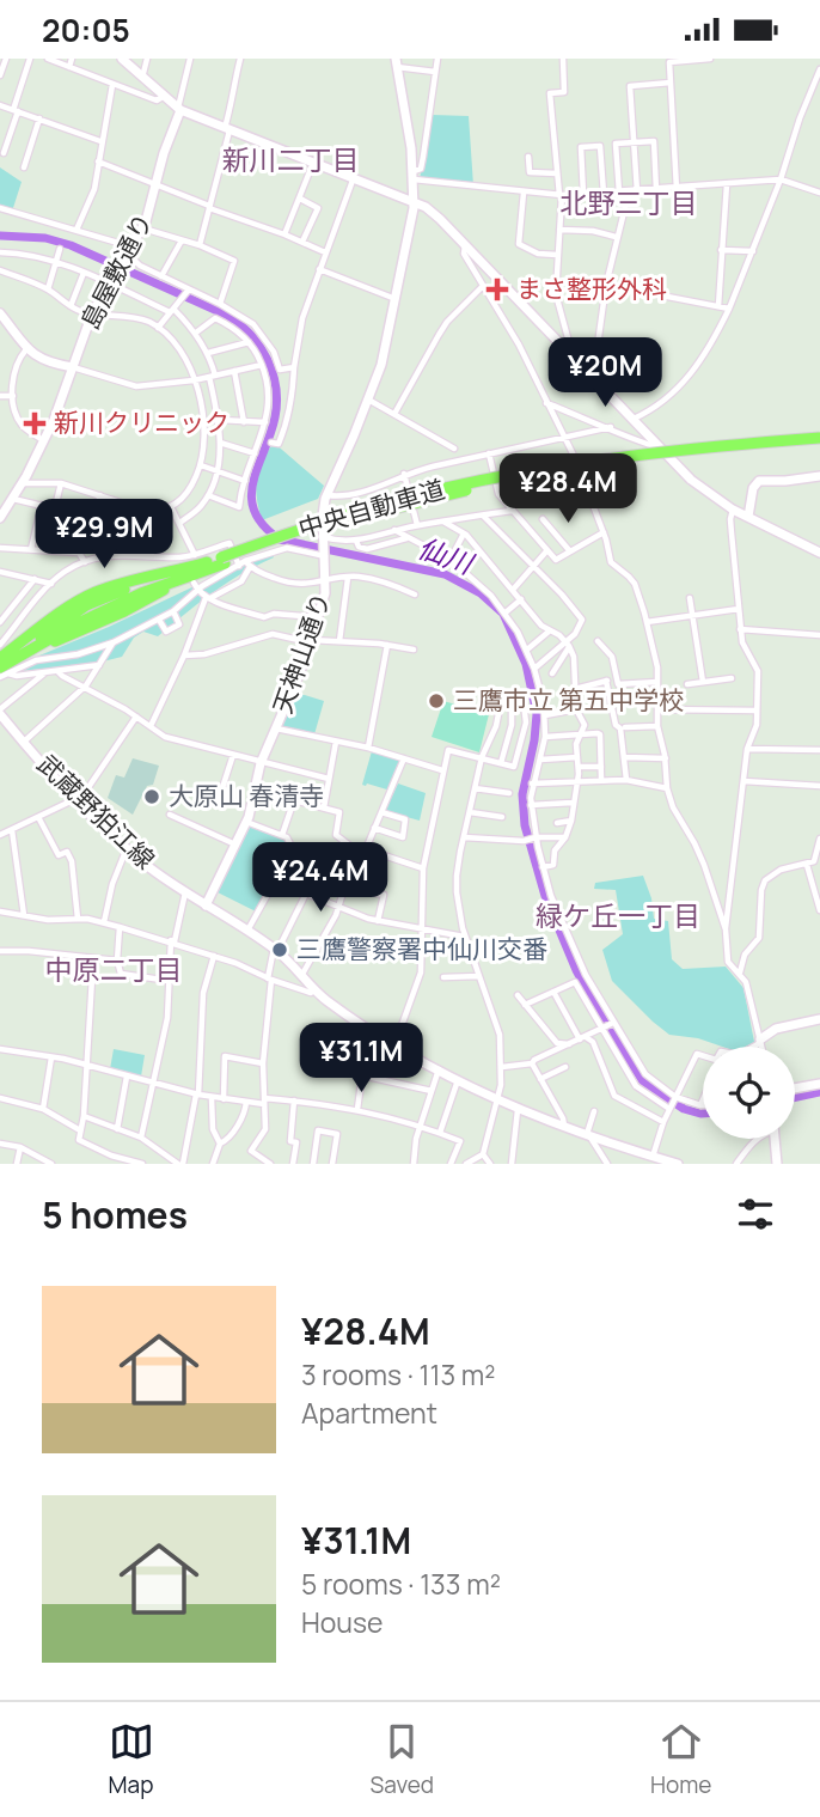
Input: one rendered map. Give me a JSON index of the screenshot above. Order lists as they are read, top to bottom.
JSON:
{
  "streets": {
    "highway": ["中央自動車道"],
    "main road": ["島屋敷通り", "天神山通り", "武蔵野狛江線"]
  },
  "crossings": [
    ["天神山通り", "武蔵野狛江線"]
  ],
  "districts": [
    "新川二丁目",
    "北野三丁目",
    "緑ケ丘一丁目",
    "中原二丁目"
  ],
  "water": ["仙川"],
  "places": {
    "health": ["まさ整形外科", "新川クリニック"],
    "other": ["三鷹市立 第五中学校", "大原山 春清寺", "三鷹警察署中仙川交番"]
  },
  "page": {
    "status": "20:05",
    "price": [
      "¥20M",
      "¥28.4M",
      "¥29.9M",
      "¥24.4M",
      "¥31.1M"
    ],
    "heading": "5 homes",
    "list": [
      {
        "name": "¥28.4M",
        "note": "3 rooms · 113 m² · Apartment"
      },
      {
        "name": "¥31.1M",
        "note": "5 rooms · 133 m² · House"
      }
    ],
    "tabs": ["Map", "Saved", "Home"]
  }
}
